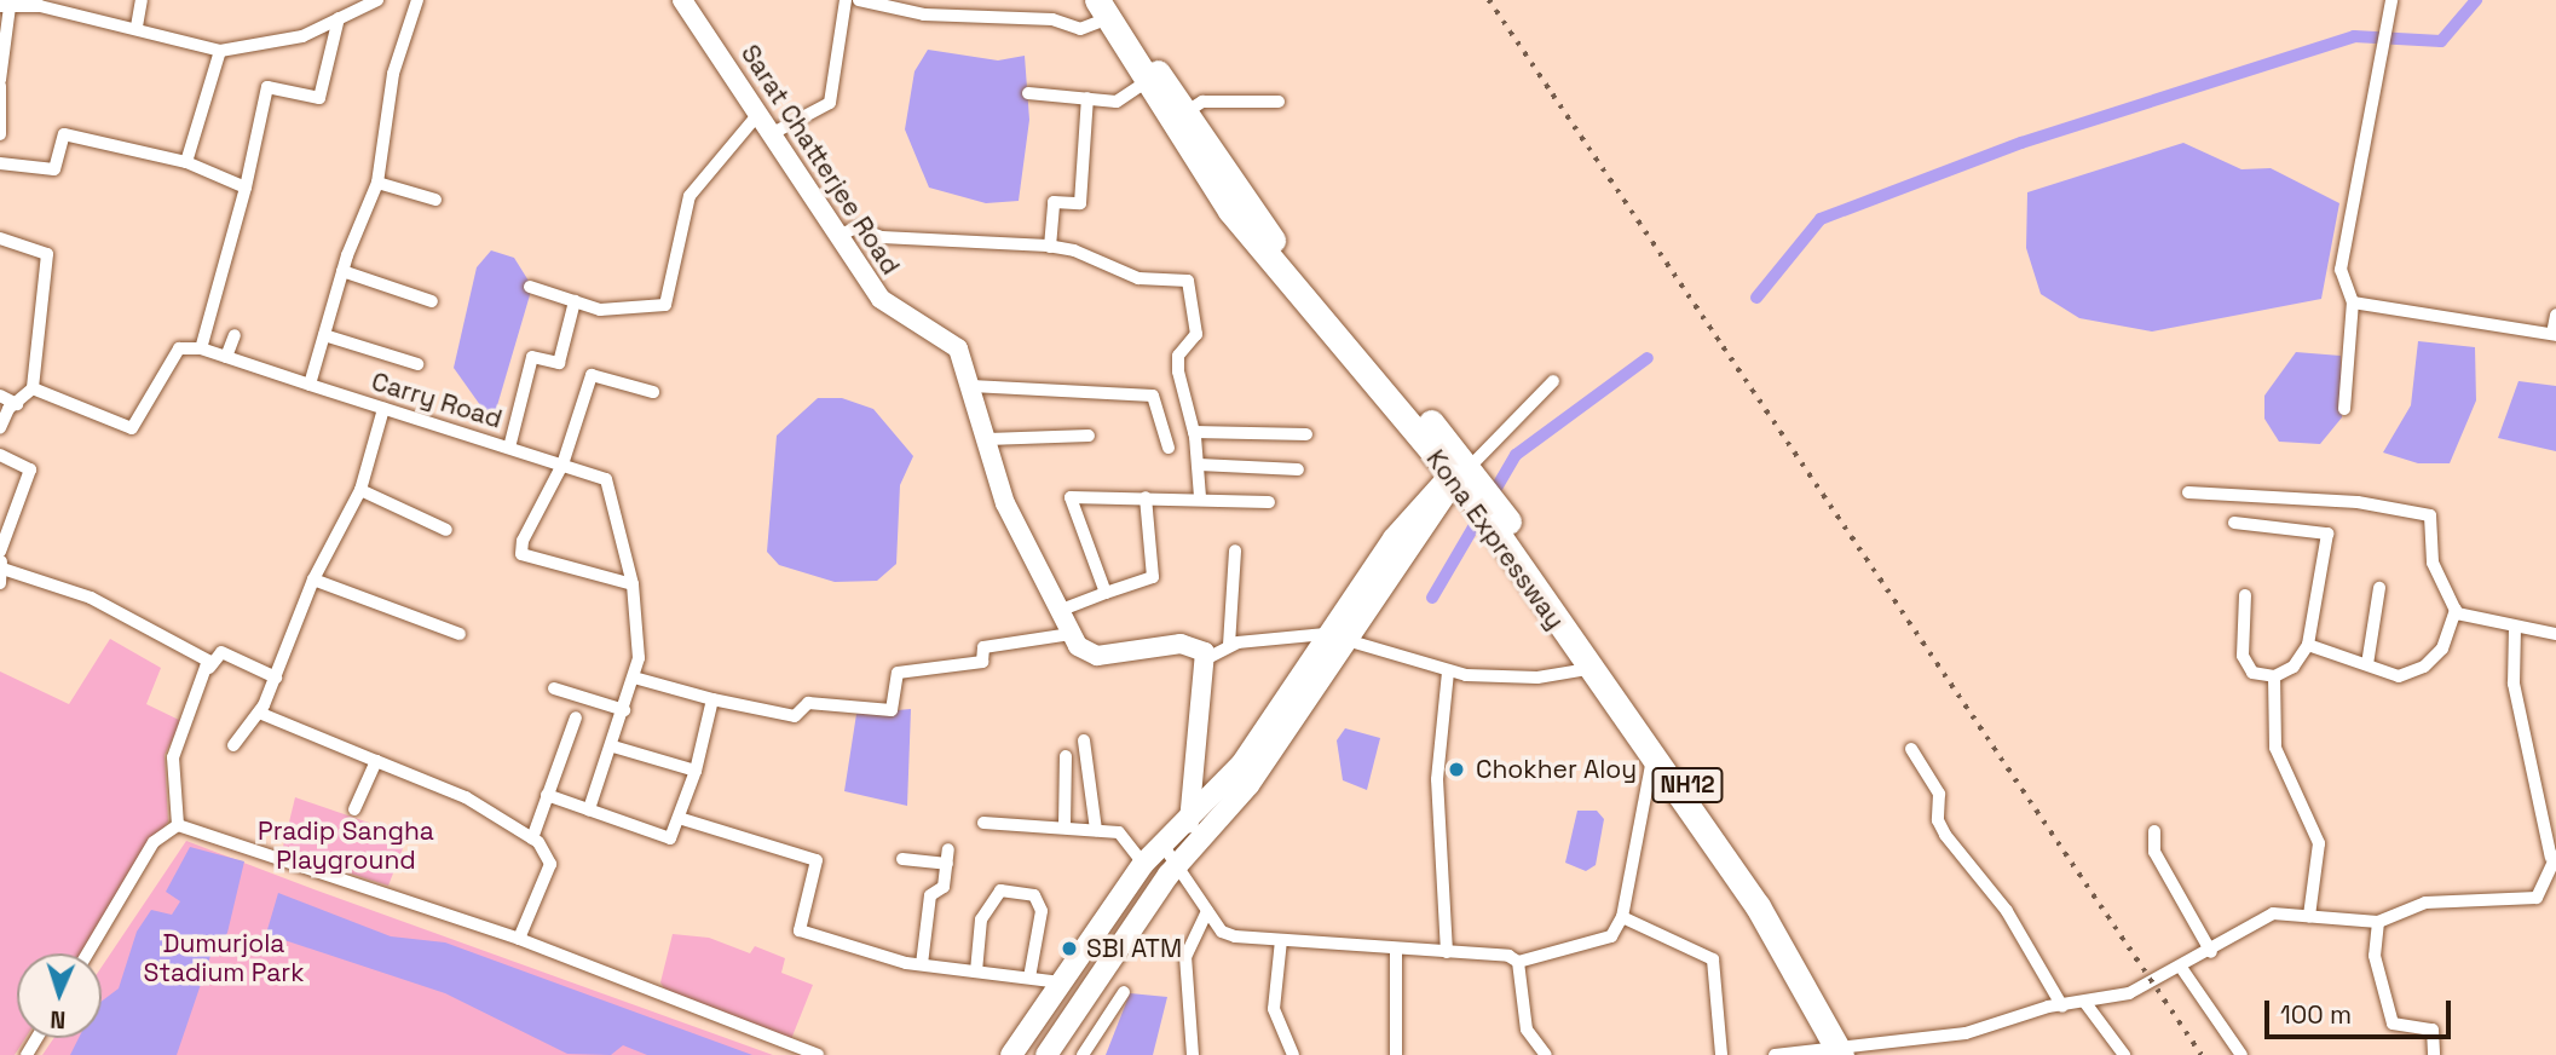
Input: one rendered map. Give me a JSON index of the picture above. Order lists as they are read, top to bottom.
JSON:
{
  "streets": {
    "highway": ["Kona Expressway", "NH12"],
    "main road": ["Sarat Chatterjee Road"],
    "street": ["Carry Road"]
  },
  "parks": ["Pradip Sangha Playground", "Dumurjola Stadium Park"],
  "places": ["Chokher Aloy", "SBI ATM"],
  "scale_bar": "100 m",
  "north": "bottom"
}
